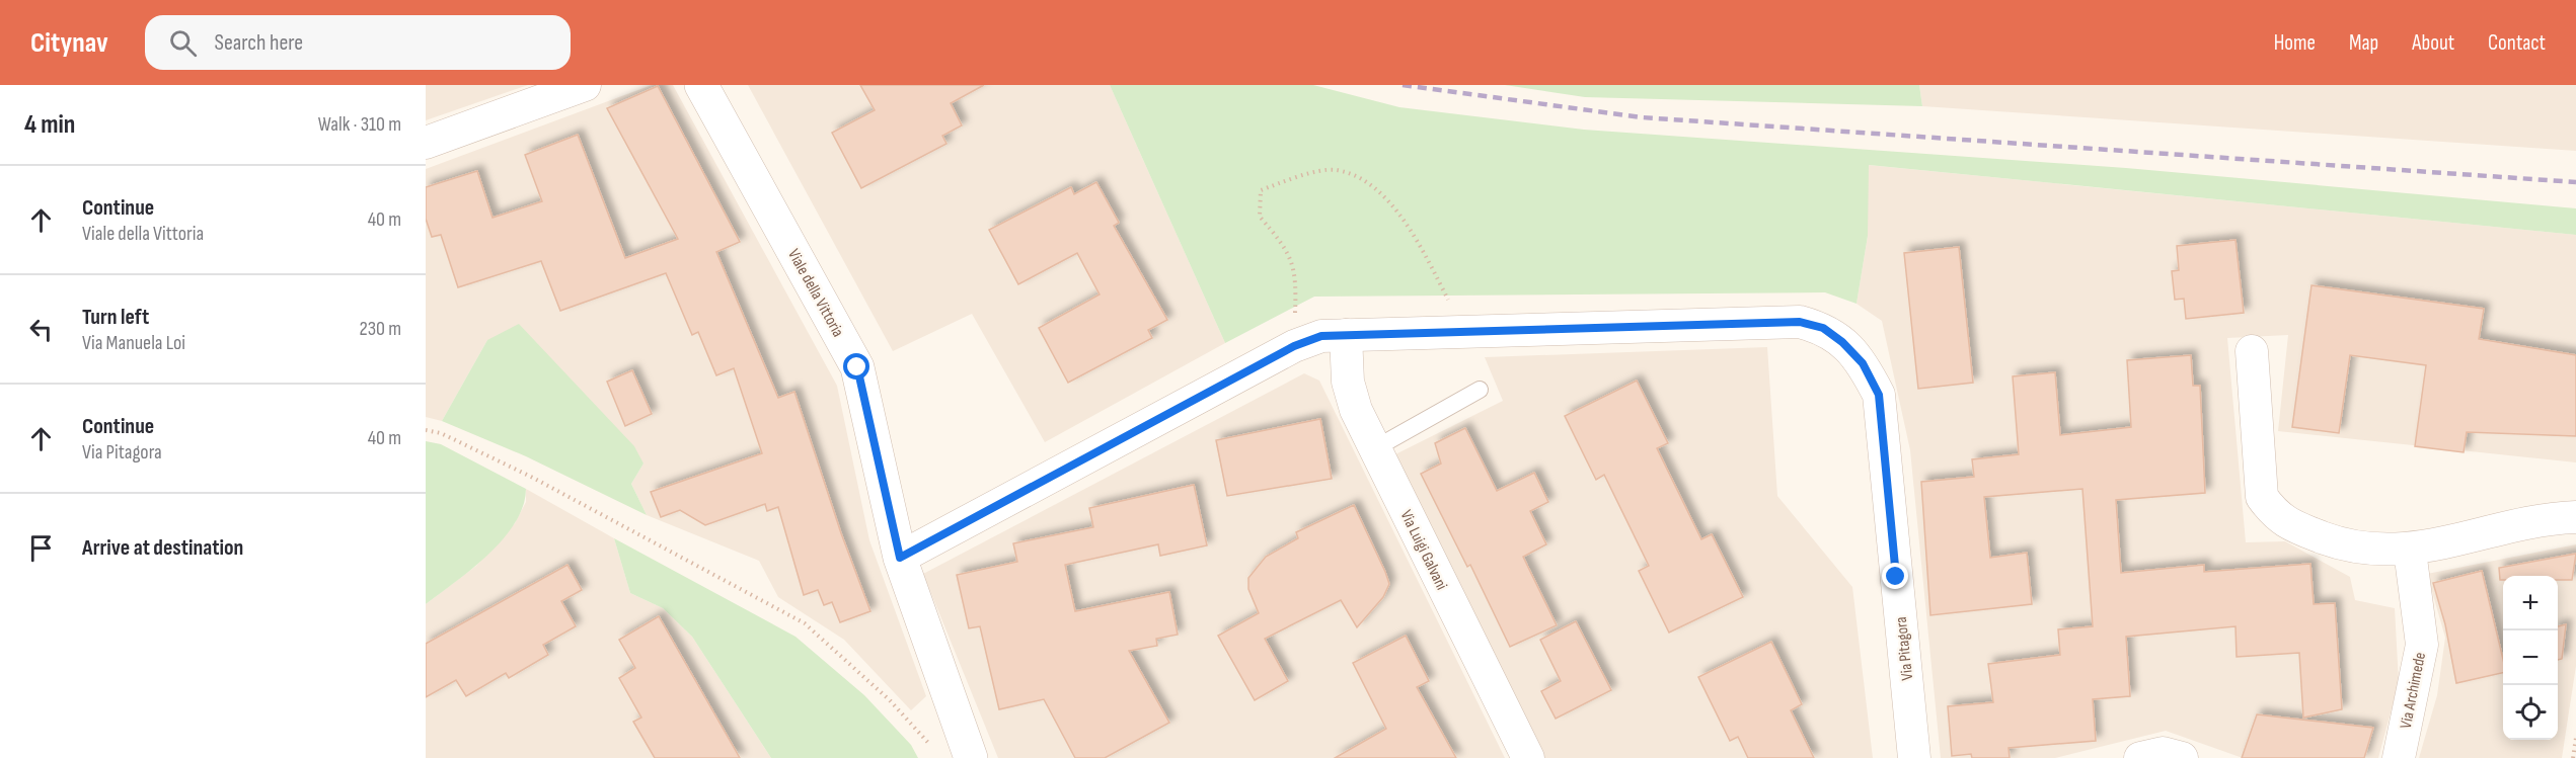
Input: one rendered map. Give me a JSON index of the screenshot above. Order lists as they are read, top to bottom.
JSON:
{
  "streets": {
    "street": [
      "Viale della Vittoria",
      "Via Luigi Galvani",
      "Via Pitagora",
      "Via Archimede"
    ]
  },
  "page": {
    "header": "Citynav",
    "search": "Search here",
    "nav": [
      "Home",
      "Map",
      "About",
      "Contact"
    ],
    "heading": ["4 min", "Walk · 310 m"],
    "list": [
      ["Continue", "Viale della Vittoria", "40 m"],
      ["Turn left", "Via Manuela Loi", "230 m"],
      ["Continue", "Via Pitagora", "40 m"],
      "Arrive at destination"
    ],
    "map_buttons": ["+", "−"]
  }
}
